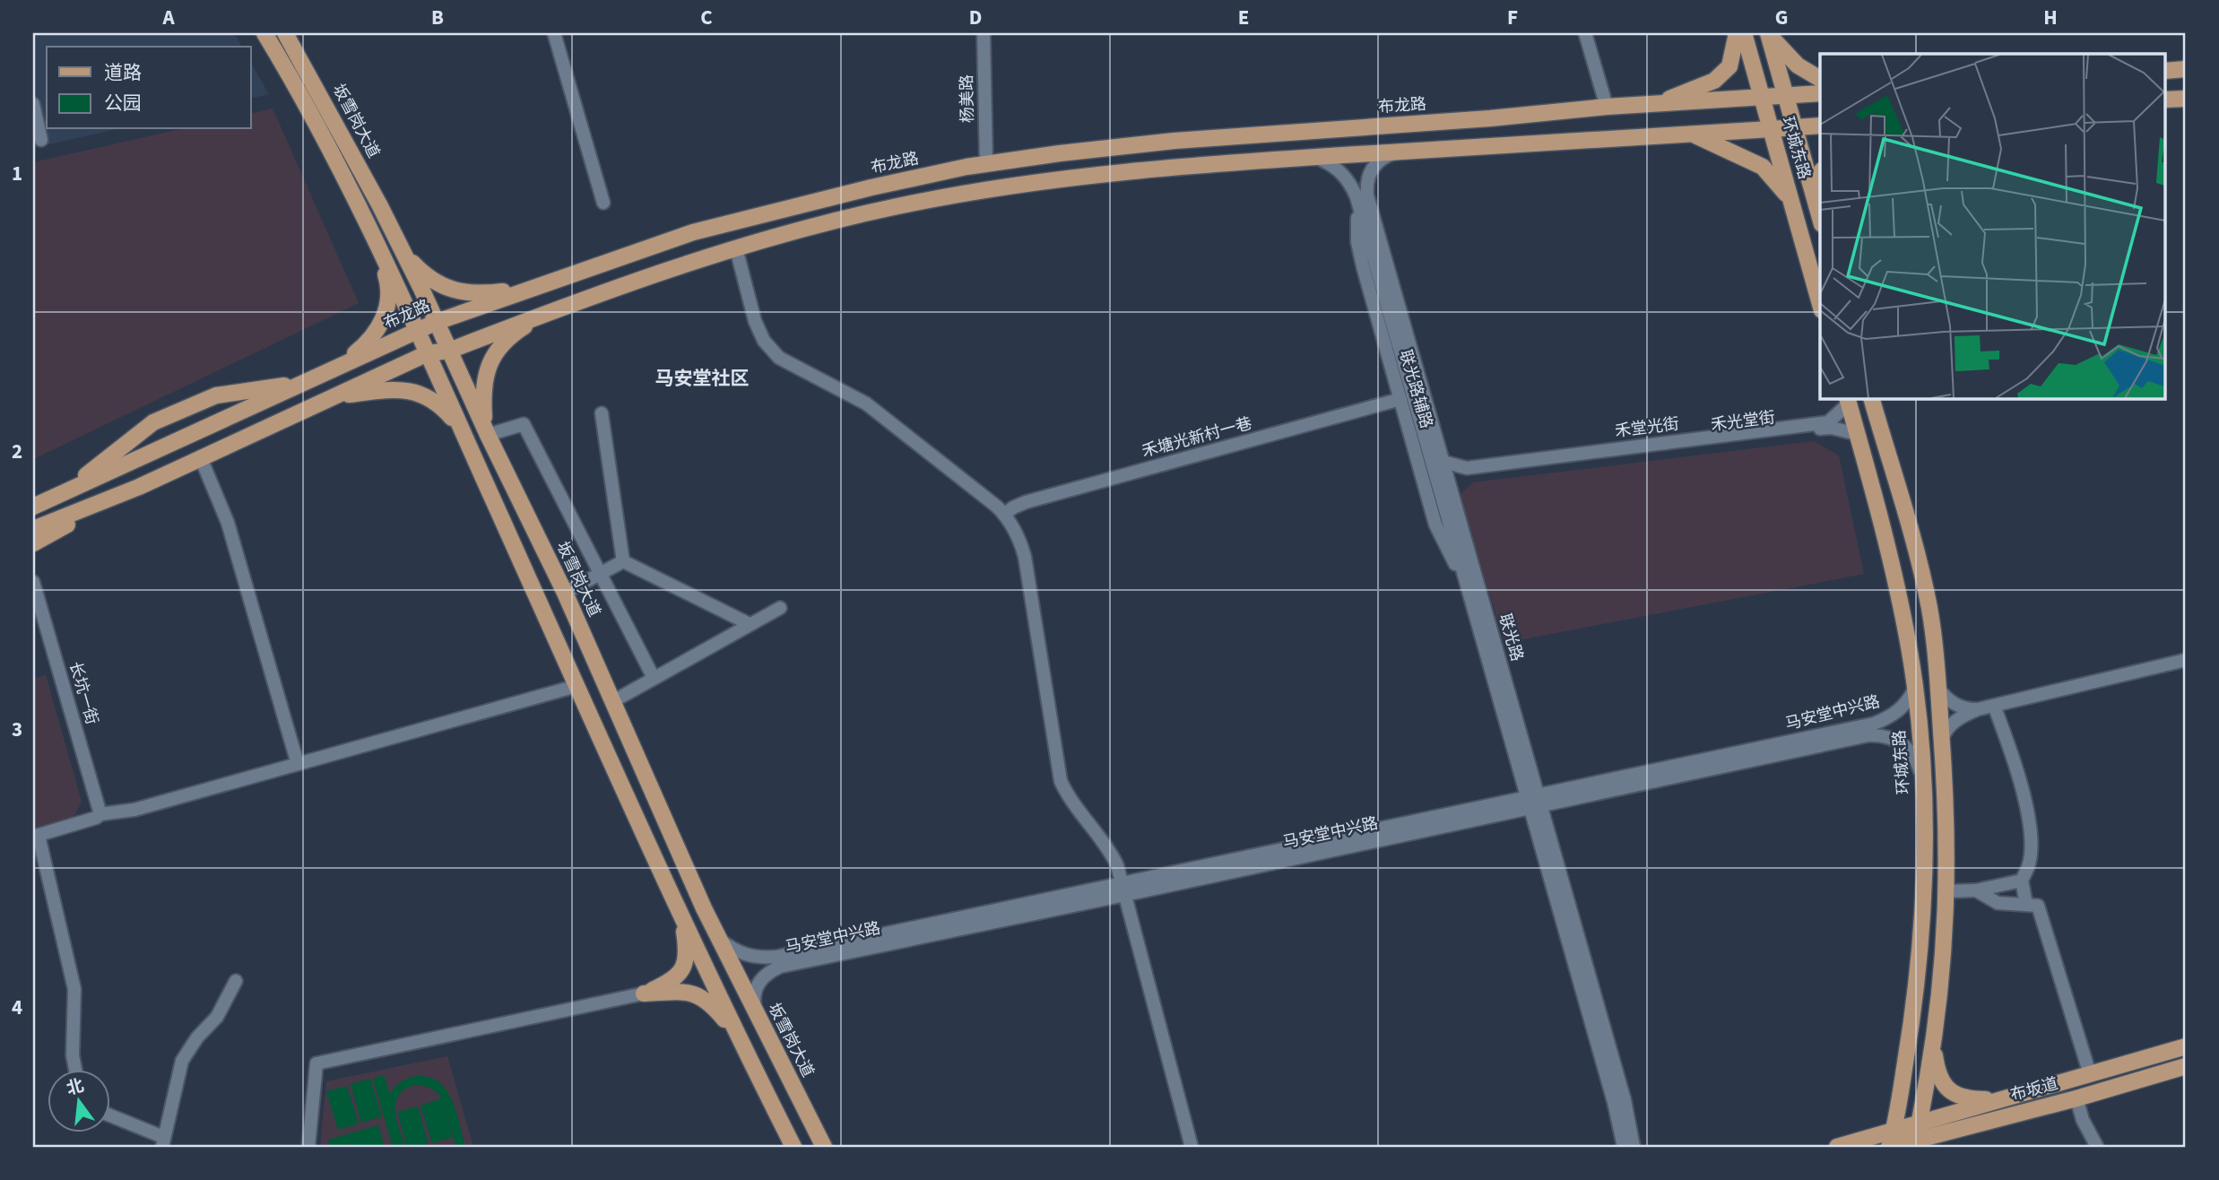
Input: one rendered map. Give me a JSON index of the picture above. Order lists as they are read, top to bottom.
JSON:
{
  "streets": {
    "main road": [
      "布龙路",
      "坂雪岗大道",
      "环城东路",
      "布坂道"
    ],
    "street": [
      "杨美路",
      "联光路辅路",
      "禾光堂街",
      "禾堂光街",
      "禾塘光新村一巷",
      "联光路",
      "长坑一街",
      "马安堂中兴路"
    ]
  },
  "crossings": [
    ["杨美路", "布龙路"],
    ["布龙路", "坂雪岗大道"],
    ["布龙路", "环城东路"],
    ["坂雪岗大道", "马安堂中兴路"],
    ["环城东路", "禾光堂街"],
    ["环城东路", "禾堂光街"],
    ["环城东路", "马安堂中兴路"],
    ["环城东路", "布坂道"],
    ["联光路辅路", "禾塘光新村一巷"],
    ["联光路辅路", "联光路"],
    ["禾光堂街", "联光路"],
    ["禾堂光街", "联光路"],
    ["联光路", "马安堂中兴路"]
  ],
  "districts": ["马安堂社区"],
  "legend": ["道路", "公园"],
  "north": "top",
  "grid": {
    "columns": [
      "A",
      "B",
      "C",
      "D",
      "E",
      "F",
      "G",
      "H"
    ],
    "rows": [
      "1",
      "2",
      "3",
      "4"
    ]
  }
}
